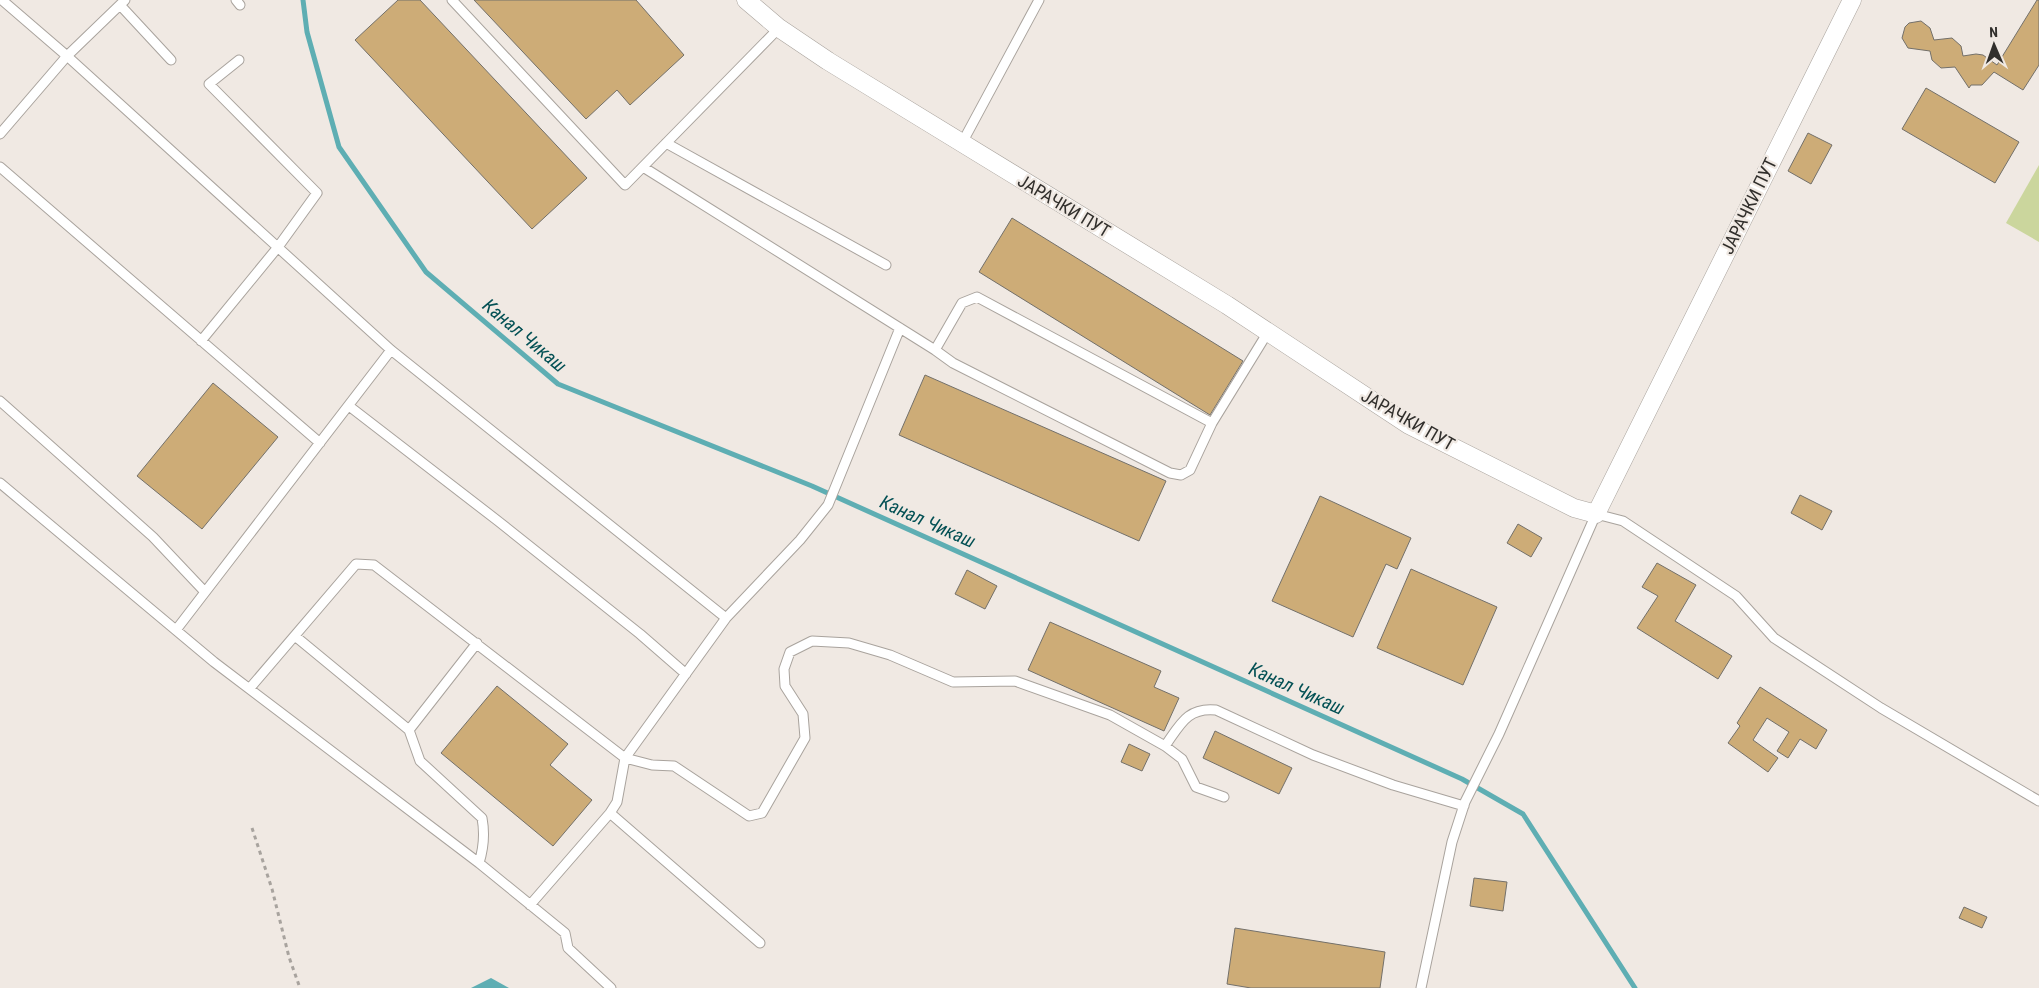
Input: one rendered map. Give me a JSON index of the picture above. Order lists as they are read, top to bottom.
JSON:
{
  "streets": {
    "street": ["ЈАРАЧКИ ПУТ"]
  },
  "water": ["Канал Чикаш"],
  "north": "top"
}
